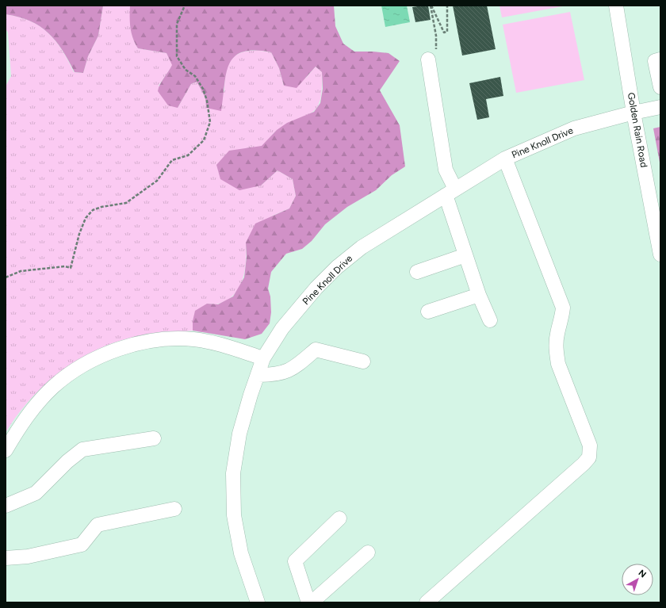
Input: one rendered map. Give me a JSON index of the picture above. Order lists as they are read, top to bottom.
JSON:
{
  "streets": {
    "street": ["Golden Rain Road", "Pine Knoll Drive"]
  },
  "crossings": [
    ["Golden Rain Road", "Pine Knoll Drive"]
  ],
  "north": "top right"
}
